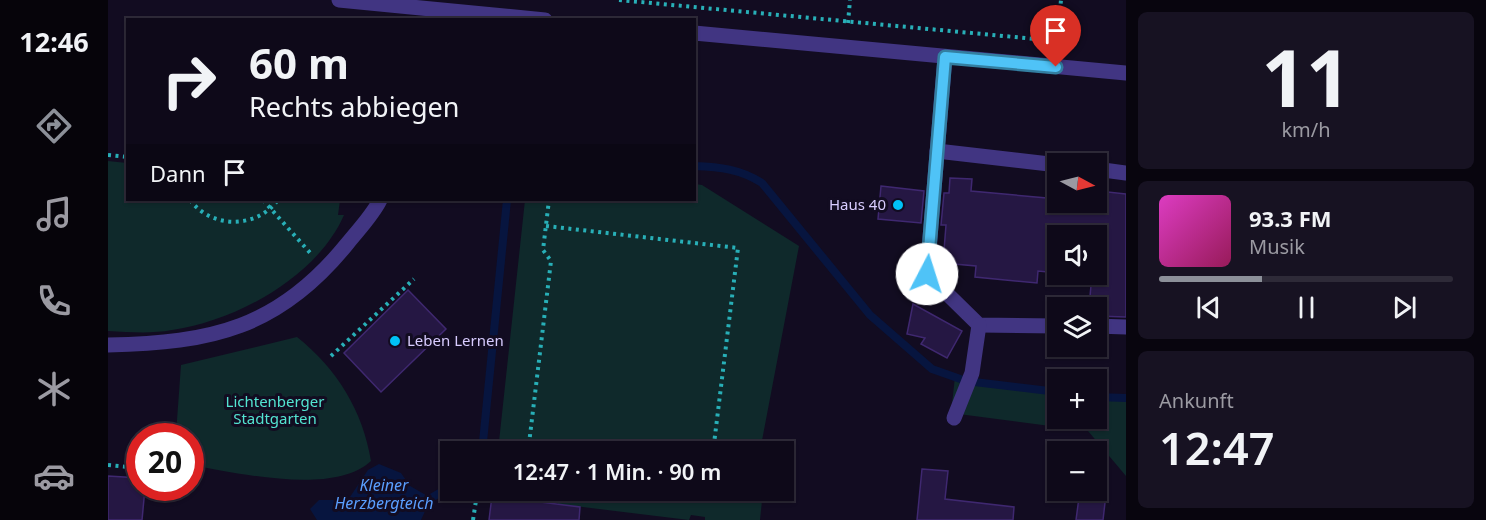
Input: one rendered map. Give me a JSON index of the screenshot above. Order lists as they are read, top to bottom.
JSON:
{
  "water": ["Kleiner Herzbergteich"],
  "parks": ["Lichtenberger Stadtgarten"],
  "places": ["Haus 40", "Leben Lernen"],
  "north": "right",
  "page": {
    "tabs": "12:46",
    "tile": [
      ["11", "km/h"],
      ["Ankunft", "12:47"]
    ],
    "turn": ["60 m", "Rechts abbiegen"],
    "then": "Dann",
    "map_buttons": ["+", "−"],
    "song": ["93.3 FM", "Musik"],
    "limit": "20",
    "trip": "12:47 · 1 Min. · 90 m"
  }
}
